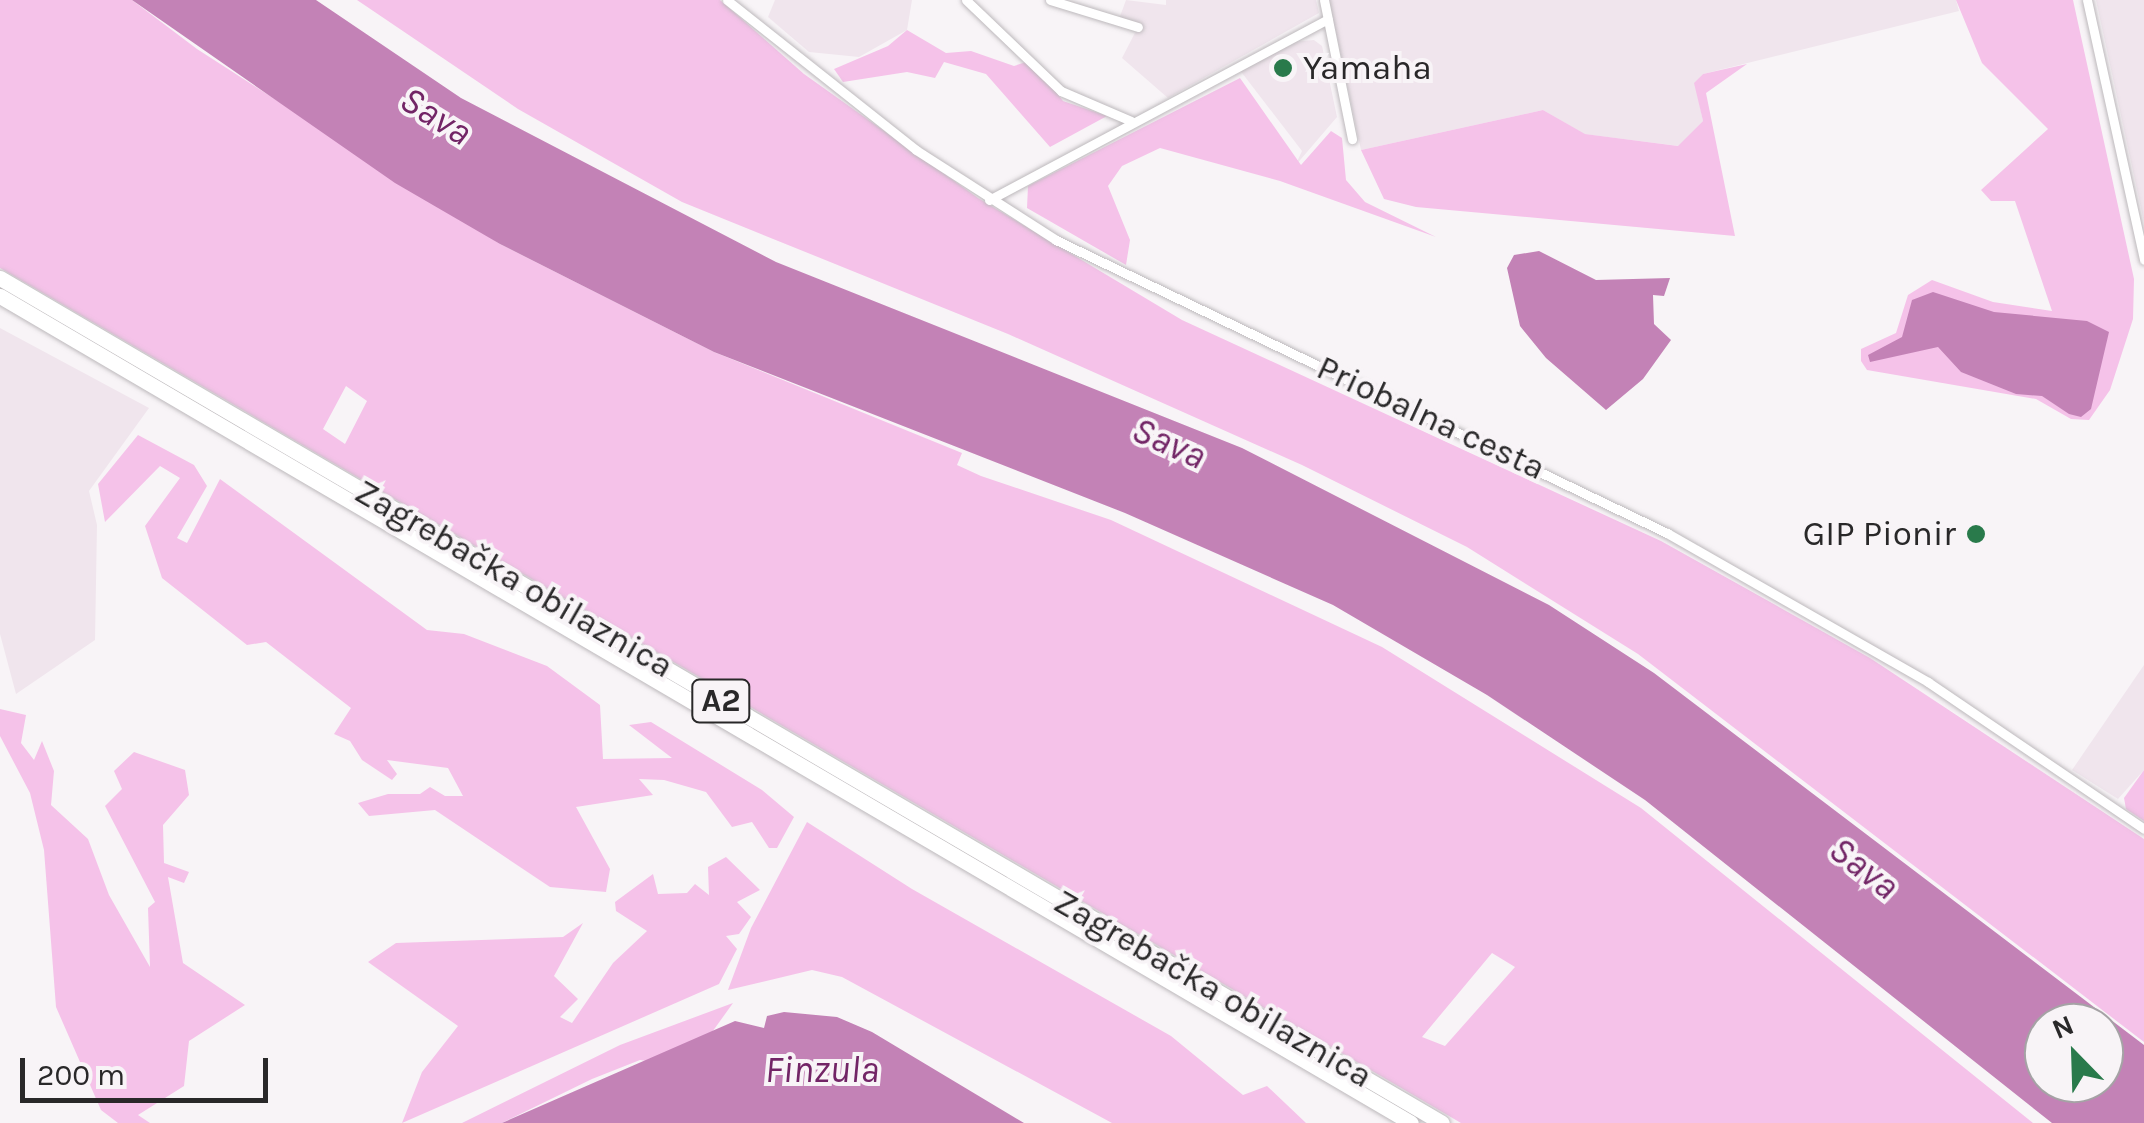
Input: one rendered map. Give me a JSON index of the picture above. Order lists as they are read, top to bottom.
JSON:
{
  "streets": {
    "highway": ["Zagrebačka obilaznica", "A2"],
    "street": ["Priobalna cesta"]
  },
  "water": ["Sava", "Finzula"],
  "places": ["Yamaha", "GIP Pionir"],
  "scale_bar": "200 m",
  "north": "top left"
}
